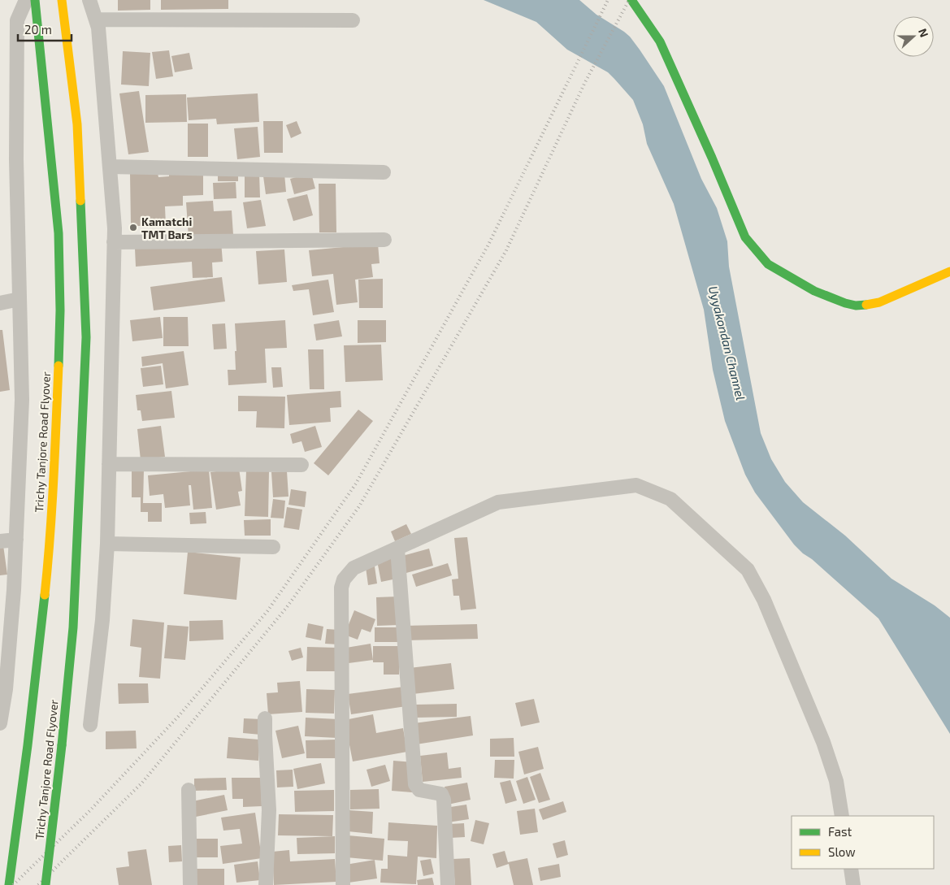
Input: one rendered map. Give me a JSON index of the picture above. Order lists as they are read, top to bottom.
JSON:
{
  "streets": {
    "main road": ["Trichy Tanjore Road Flyover"]
  },
  "water": ["Uyyakondan Channel"],
  "places": ["Kamatchi TMT Bars"],
  "legend": ["Fast", "Slow"],
  "scale_bar": "20 m",
  "north": "right"
}
